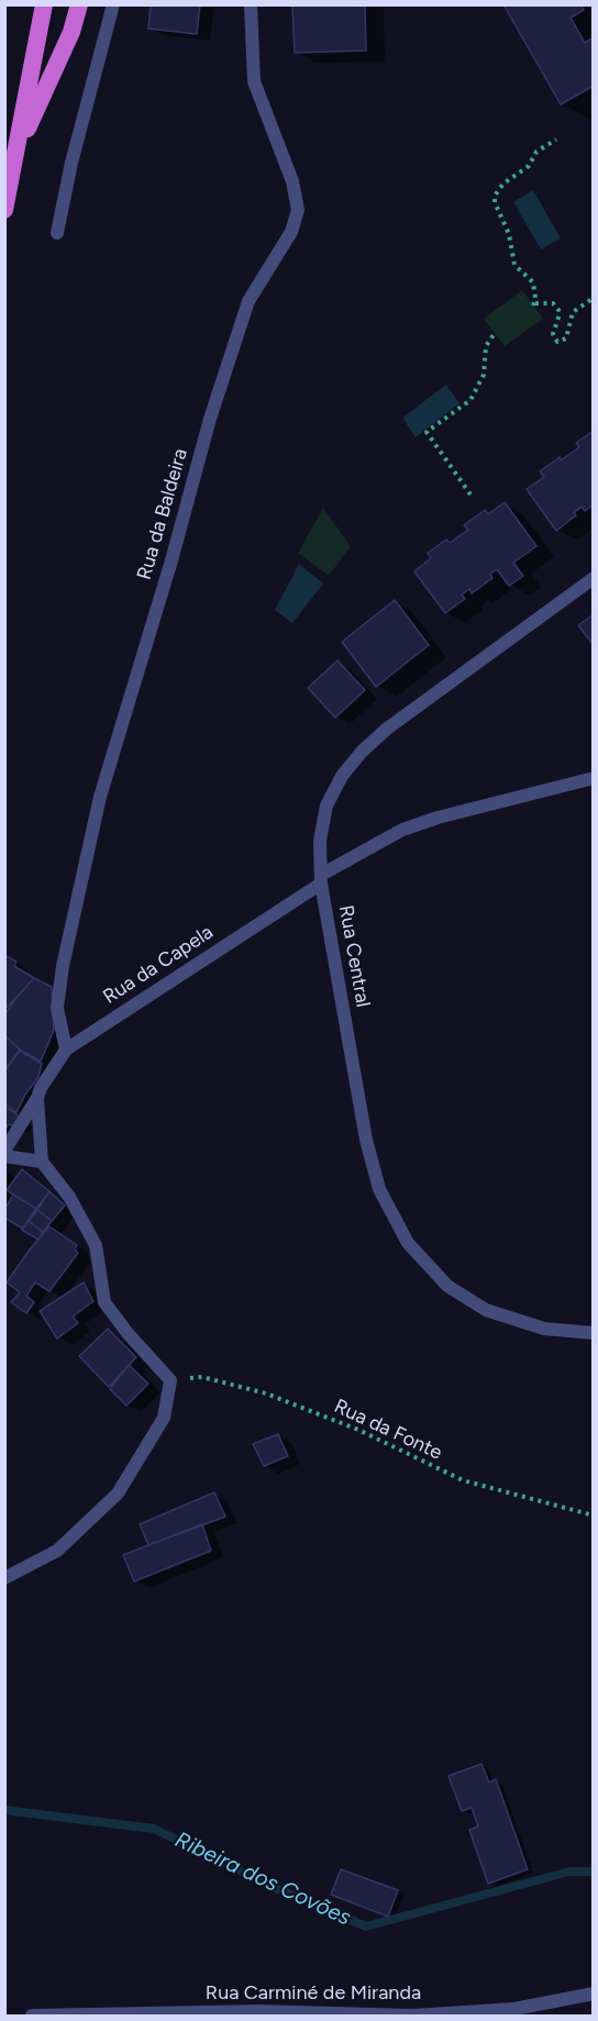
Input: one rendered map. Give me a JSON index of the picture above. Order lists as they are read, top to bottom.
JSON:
{
  "streets": {
    "street": [
      "Rua da Baldeira",
      "Rua Central",
      "Rua da Capela",
      "Rua Carminé de Miranda"
    ],
    "path": ["Rua da Fonte"]
  },
  "crossings": [
    ["Rua da Baldeira", "Rua da Capela"],
    ["Rua Central", "Rua da Capela"]
  ],
  "water": ["Ribeira dos Covões"]
}
